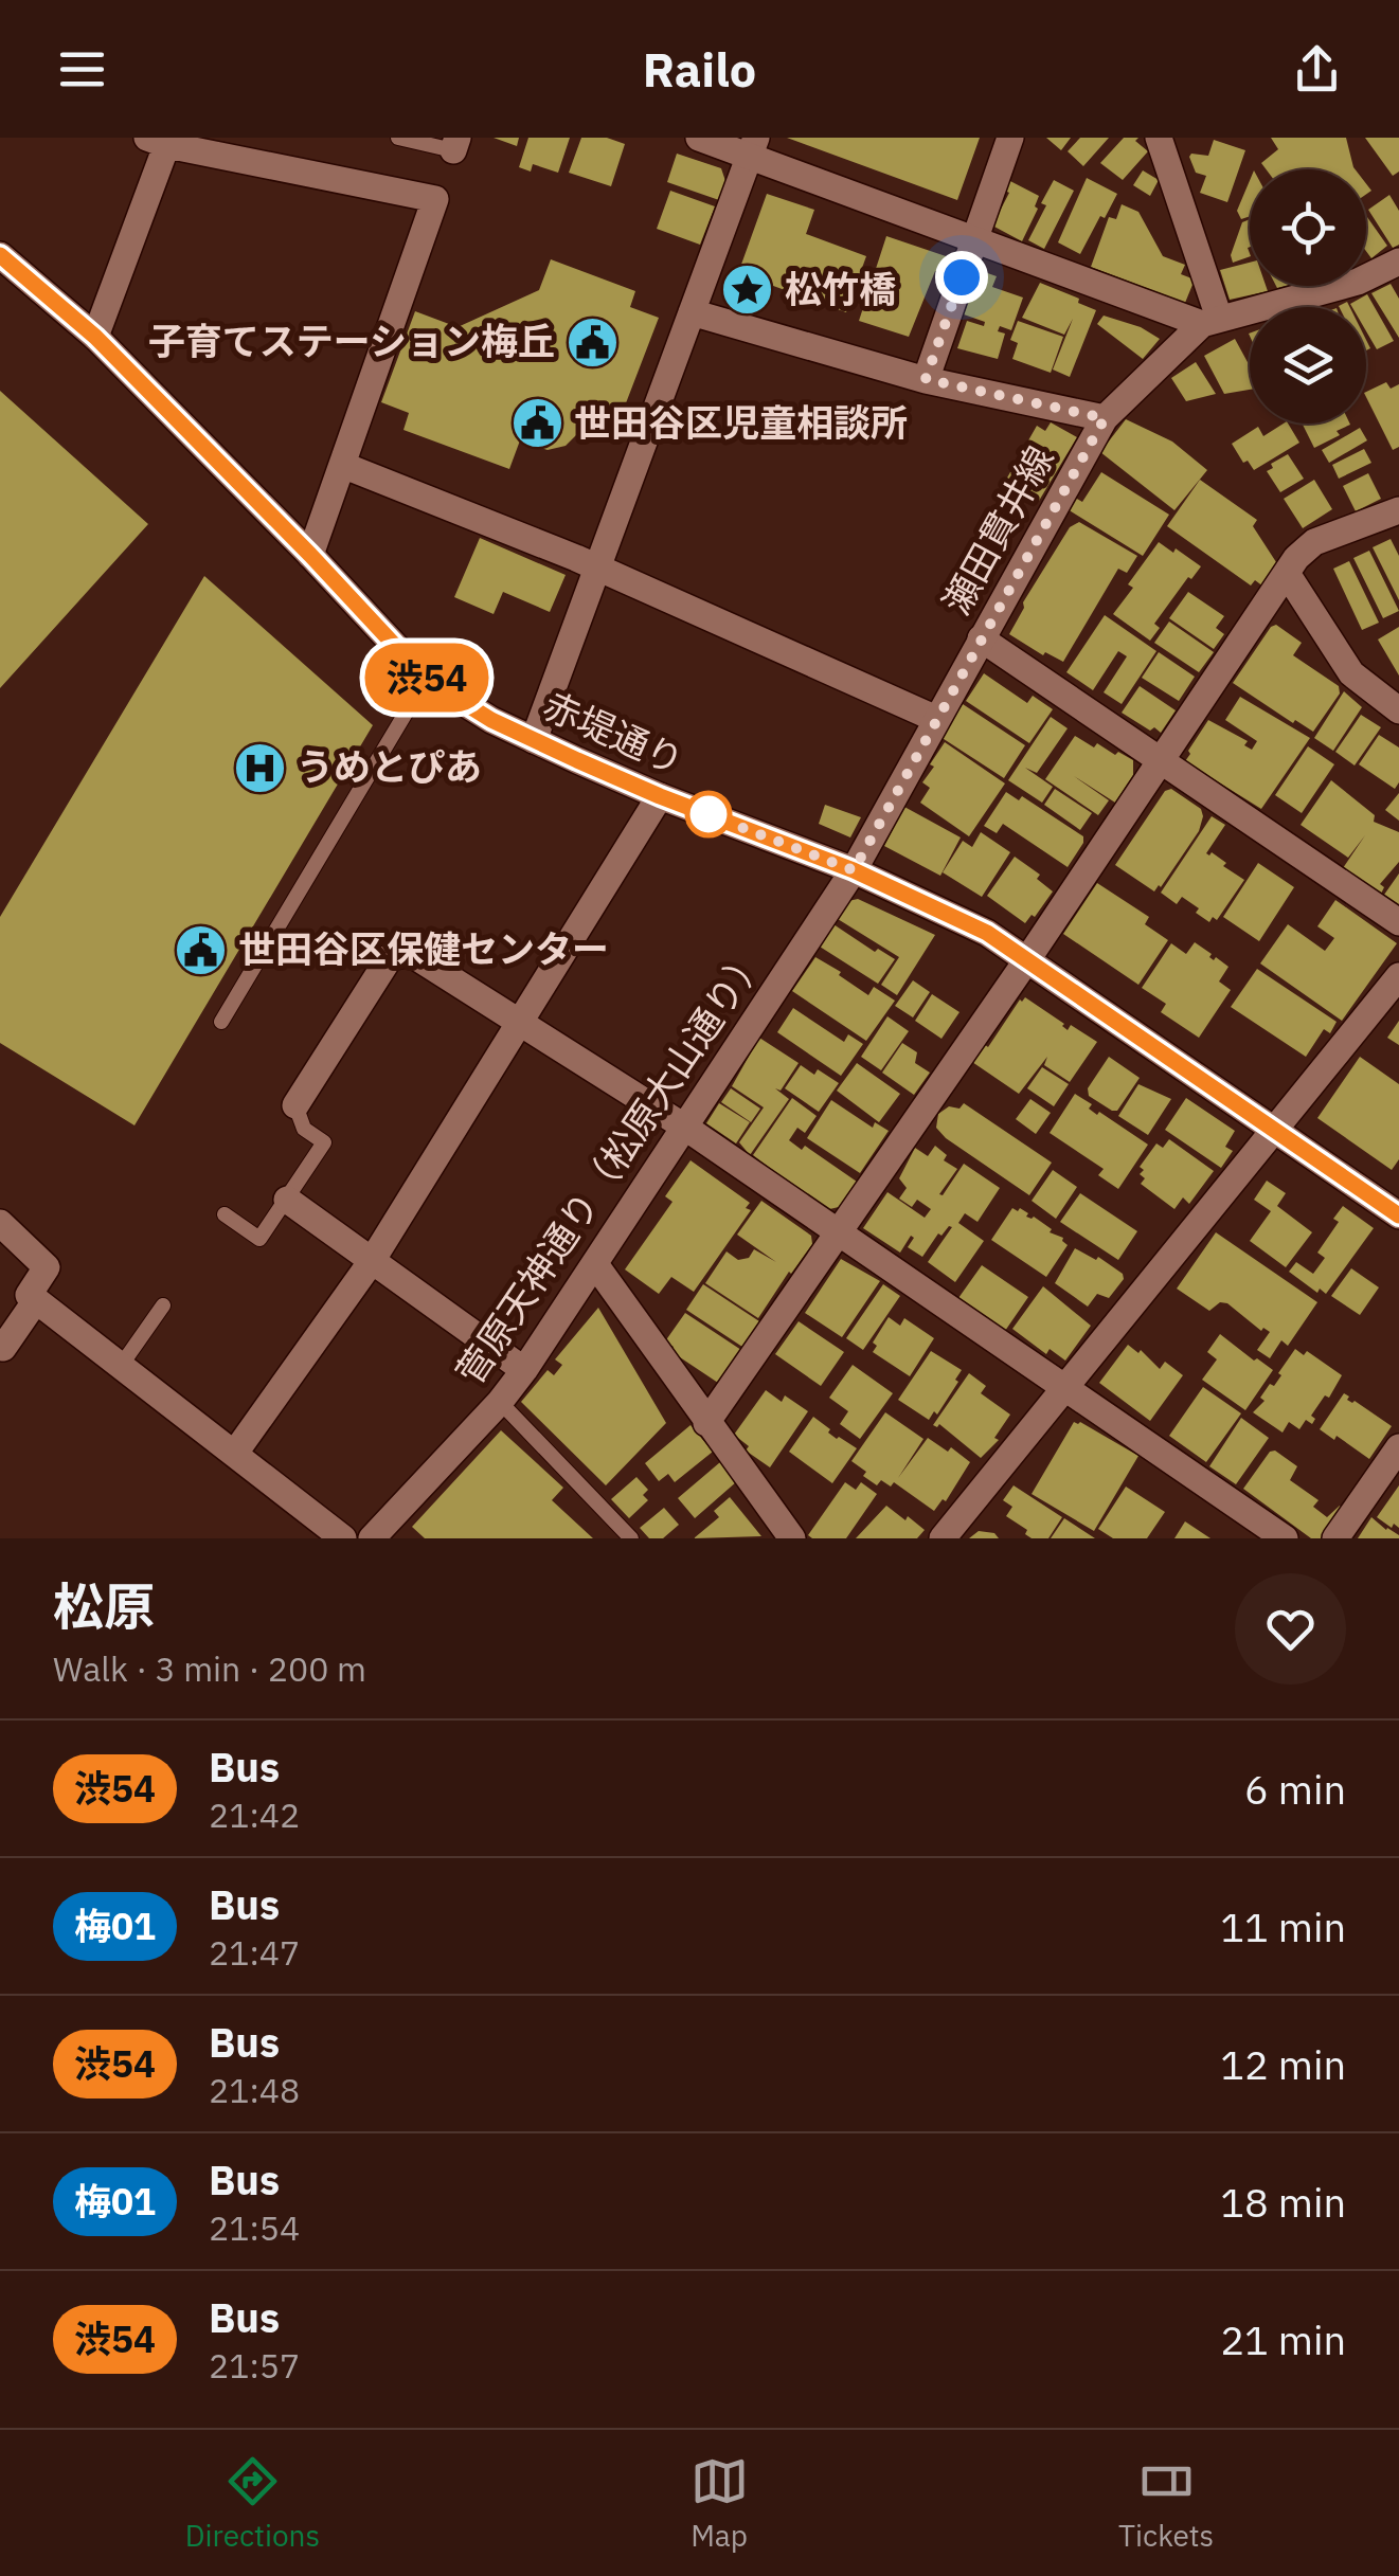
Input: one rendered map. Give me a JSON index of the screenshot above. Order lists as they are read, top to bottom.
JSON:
{
  "streets": {
    "street": ["瀬田貫井線", "赤堤通り", "菅原天神通り（松原大山通り）"]
  },
  "crossings": [
    ["瀬田貫井線", "赤堤通り"],
    ["瀬田貫井線", "菅原天神通り（松原大山通り）"],
    ["赤堤通り", "菅原天神通り（松原大山通り）"]
  ],
  "places": {
    "place": ["松竹橋"],
    "public building": ["子育てステーション梅丘", "世田谷区児童相談所", "世田谷区保健センター"],
    "hospital": ["うめとぴあ"]
  },
  "lines": ["bus line 渋54"],
  "page": {
    "header": "Railo",
    "on_map": "渋54",
    "heading": ["松原", "Walk · 3 min · 200 m"],
    "list": [
      {
        "mark": "渋54",
        "name": "Bus",
        "note": "21:42",
        "value": "6 min"
      },
      {
        "mark": "梅01",
        "name": "Bus",
        "note": "21:47",
        "value": "11 min"
      },
      {
        "mark": "渋54",
        "name": "Bus",
        "note": "21:48",
        "value": "12 min"
      },
      {
        "mark": "梅01",
        "name": "Bus",
        "note": "21:54",
        "value": "18 min"
      },
      {
        "mark": "渋54",
        "name": "Bus",
        "note": "21:57",
        "value": "21 min"
      }
    ],
    "tabs": ["Directions", "Map", "Tickets"]
  }
}
